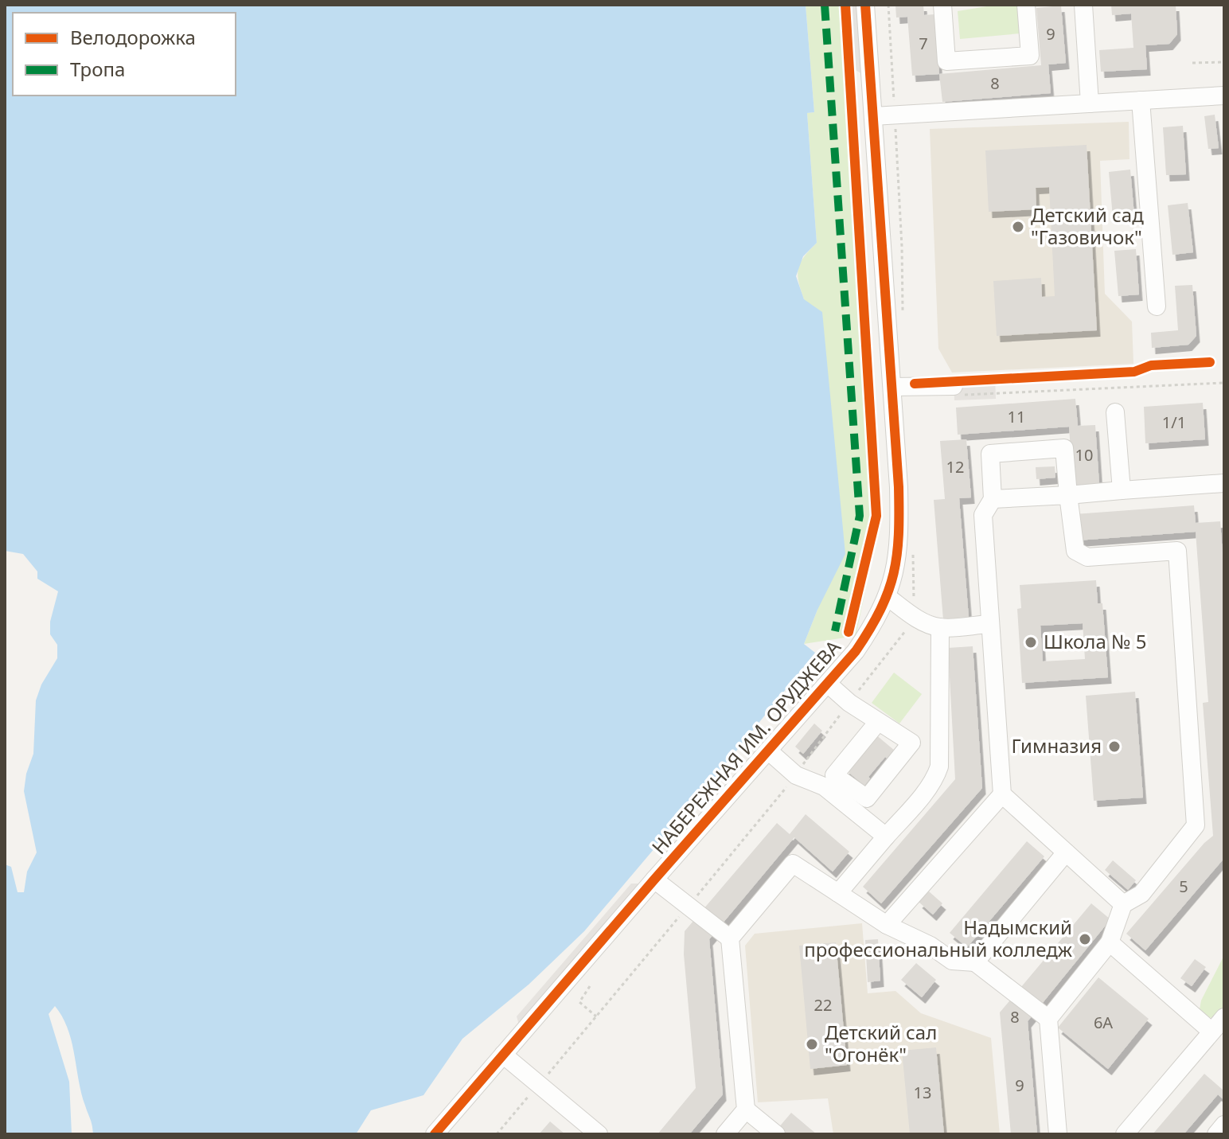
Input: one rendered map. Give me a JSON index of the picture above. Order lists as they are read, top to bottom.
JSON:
{
  "streets": {
    "street": ["НАБЕРЕЖНАЯ ИМ. ОРУДЖЕВА"]
  },
  "places": [
    "Детский сад \"Газовичок\"",
    "Школа № 5",
    "Гимназия",
    "Надымский профессиональный колледж",
    "Детский сал \"Огонёк\""
  ],
  "house_numbers": [
    "9",
    "7",
    "8",
    "11",
    "1/1",
    "10",
    "12",
    "5",
    "22",
    "8",
    "6А",
    "9",
    "13"
  ],
  "legend": ["Велодорожка", "Тропа"]
}
